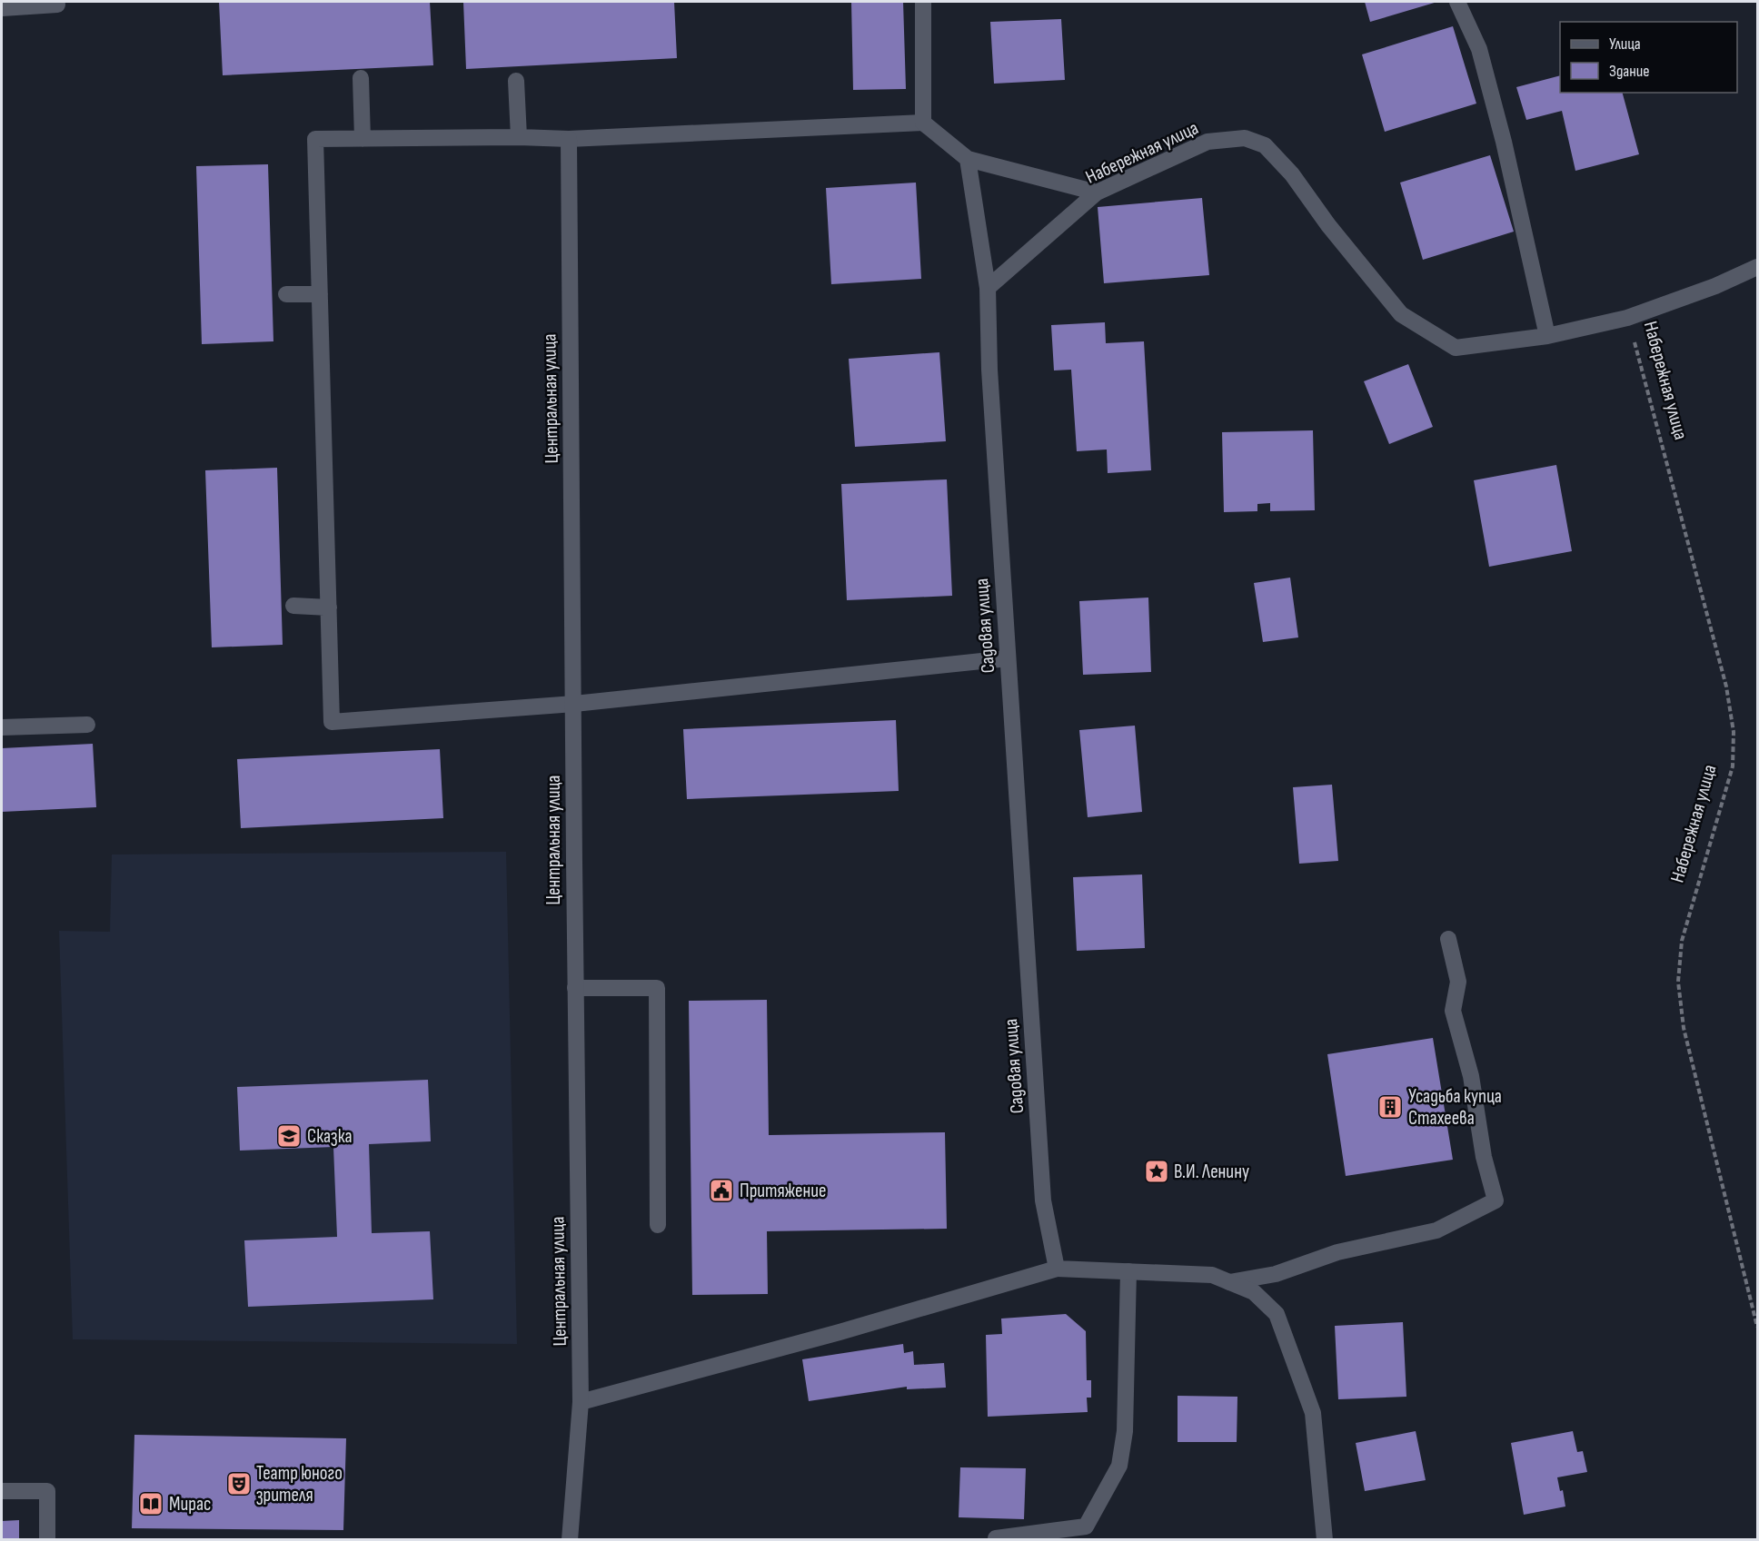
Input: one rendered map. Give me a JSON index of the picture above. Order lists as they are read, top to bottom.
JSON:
{
  "streets": {
    "street": ["Набережная улица", "Центральная улица", "Садовая улица"]
  },
  "crossings": [
    ["Набережная улица", "Садовая улица"]
  ],
  "places": {
    "building": ["Усадьба купца Стахеева"],
    "school or university": ["Сказка"],
    "place": ["В.И. Ленину"],
    "public building": ["Притяжение"],
    "theatre": ["Театр юного зрителя"],
    "library": ["Мирас"]
  },
  "legend": ["Улица", "Здание"]
}
